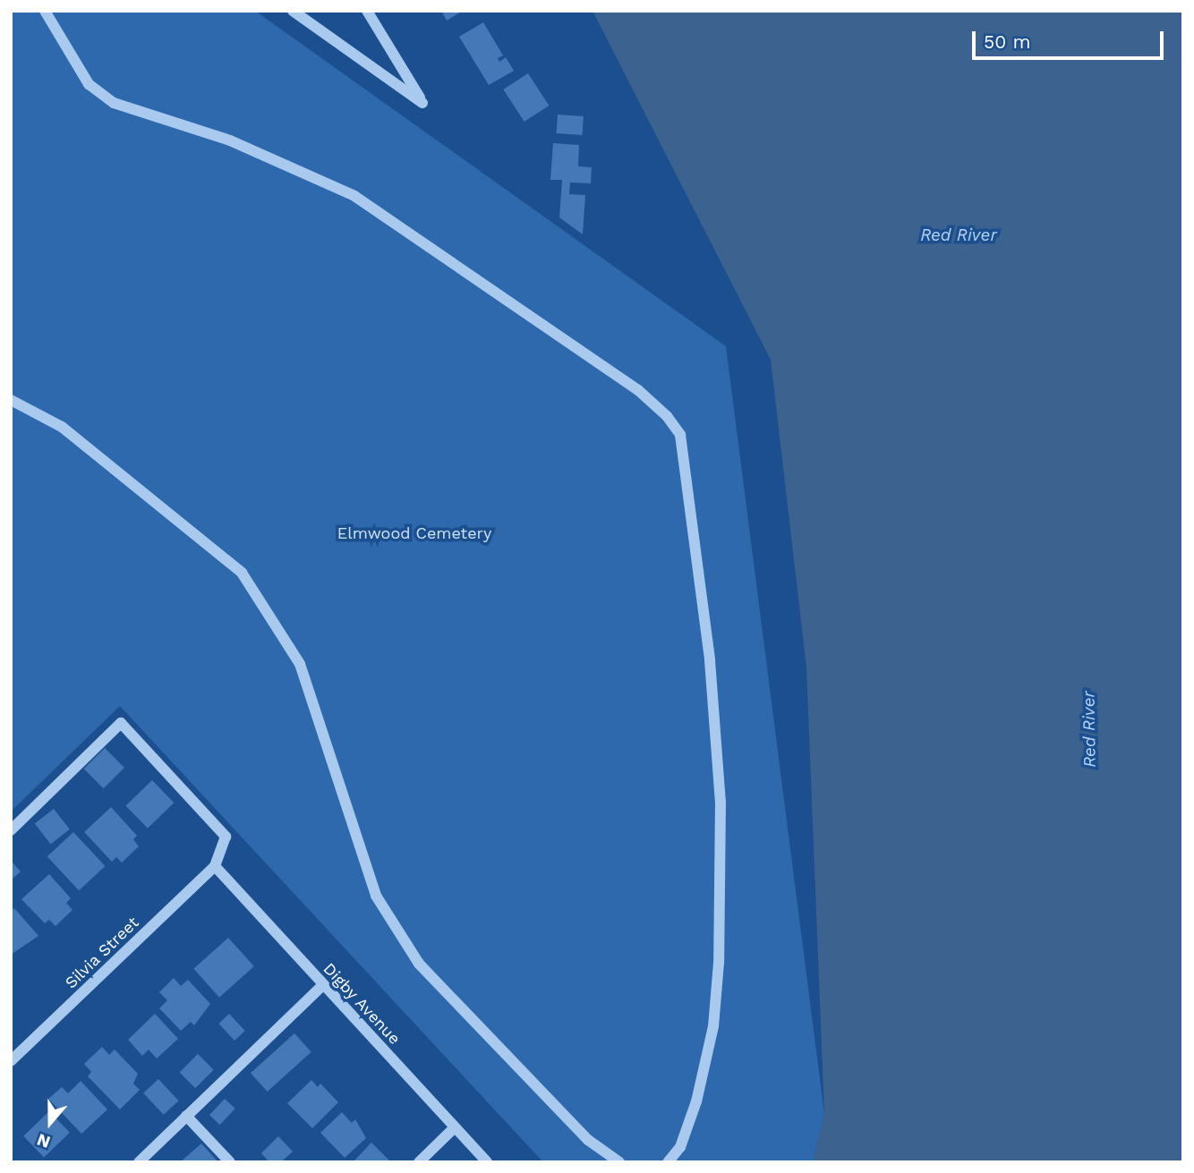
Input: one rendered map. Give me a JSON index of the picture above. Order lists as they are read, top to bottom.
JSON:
{
  "streets": {
    "street": ["Silvia Street", "Digby Avenue"]
  },
  "crossings": [
    ["Silvia Street", "Digby Avenue"]
  ],
  "water": ["Red River"],
  "parks": ["Elmwood Cemetery"],
  "scale_bar": "50 m",
  "north": "bottom"
}
